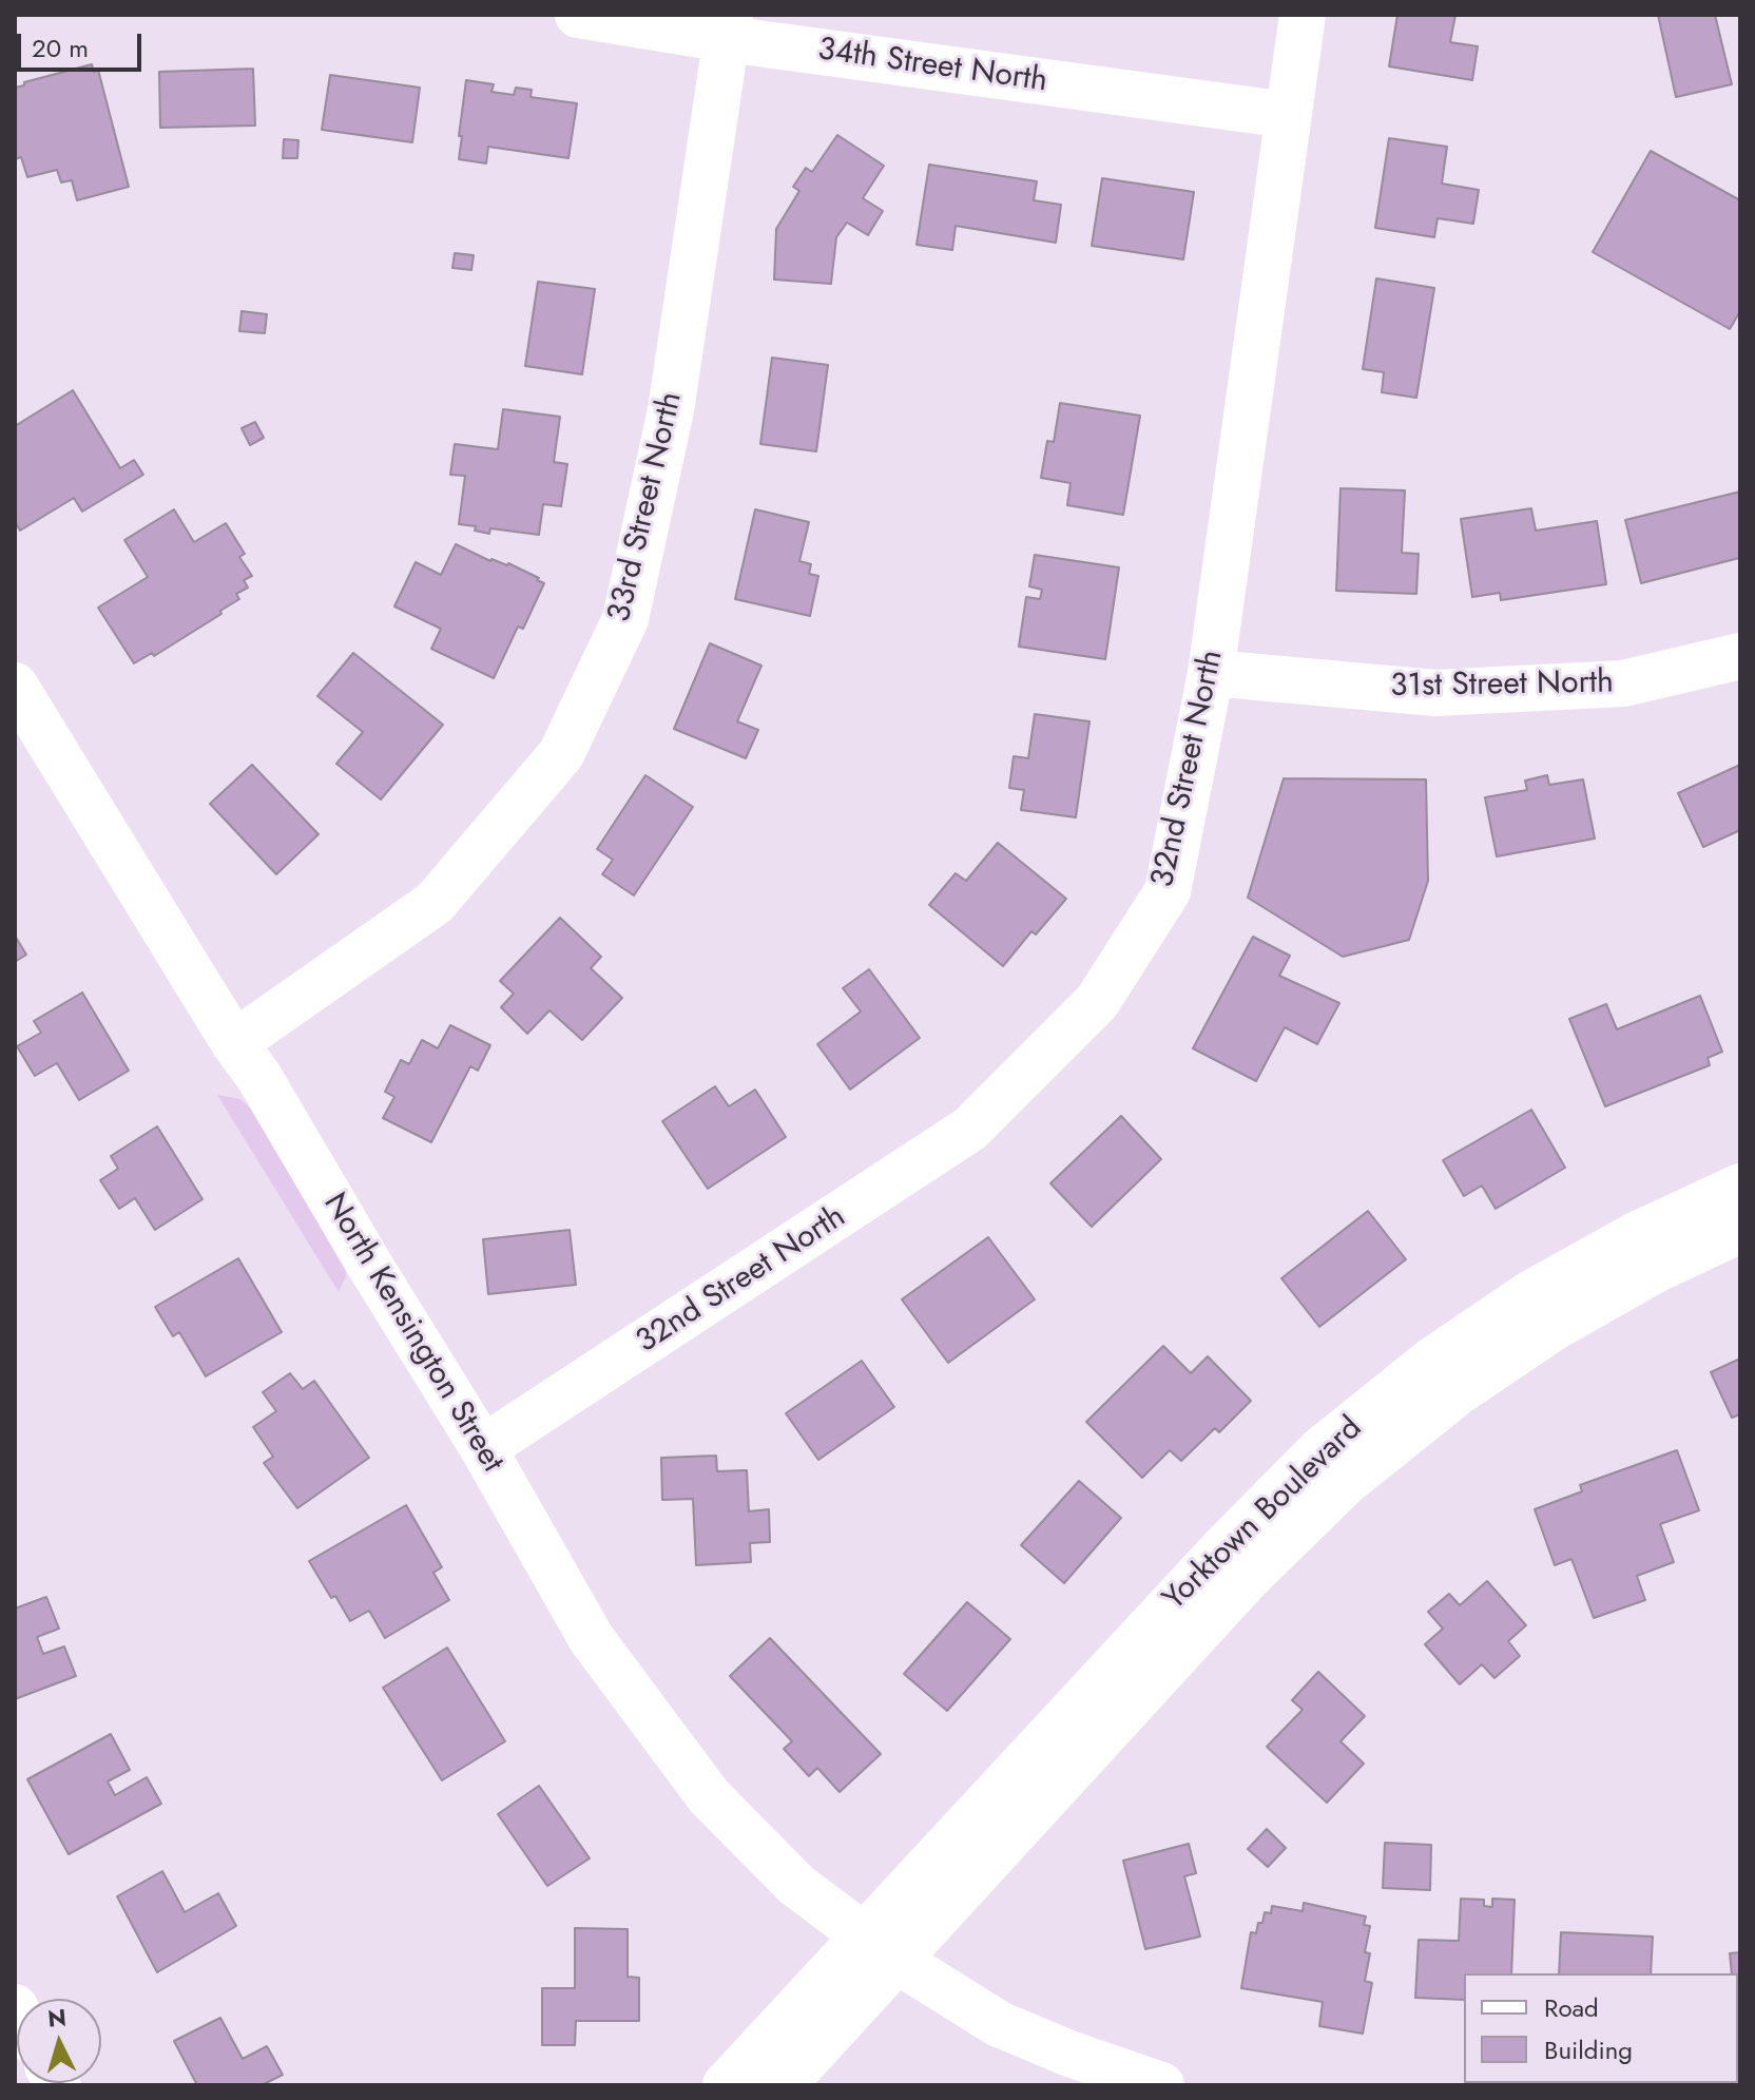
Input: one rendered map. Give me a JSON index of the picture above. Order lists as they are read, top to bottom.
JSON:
{
  "streets": {
    "street": [
      "34th Street North",
      "33rd Street North",
      "31st Street North",
      "32nd Street North",
      "North Kensington Street",
      "Yorktown Boulevard"
    ]
  },
  "crossings": [
    ["34th Street North", "33rd Street North"],
    ["34th Street North", "32nd Street North"],
    ["33rd Street North", "North Kensington Street"],
    ["31st Street North", "32nd Street North"],
    ["32nd Street North", "North Kensington Street"],
    ["North Kensington Street", "Yorktown Boulevard"]
  ],
  "legend": ["Road", "Building"],
  "scale_bar": "20 m",
  "north": "top"
}
